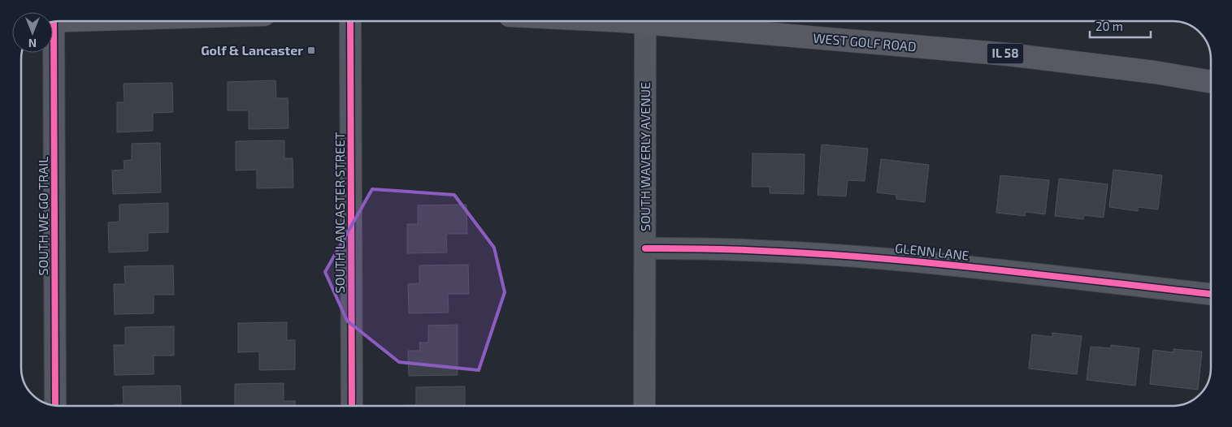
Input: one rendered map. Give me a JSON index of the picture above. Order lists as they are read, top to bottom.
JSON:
{
  "streets": {
    "main road": ["WEST GOLF ROAD", "IL 58"],
    "street": [
      "SOUTH WAVERLY AVENUE",
      "SOUTH LANCASTER STREET",
      "SOUTH WE GO TRAIL",
      "GLENN LANE"
    ]
  },
  "crossings": [
    ["SOUTH WAVERLY AVENUE", "GLENN LANE"]
  ],
  "places": {
    "transit": ["Golf & Lancaster"]
  },
  "scale_bar": "20 m",
  "north": "bottom"
}
